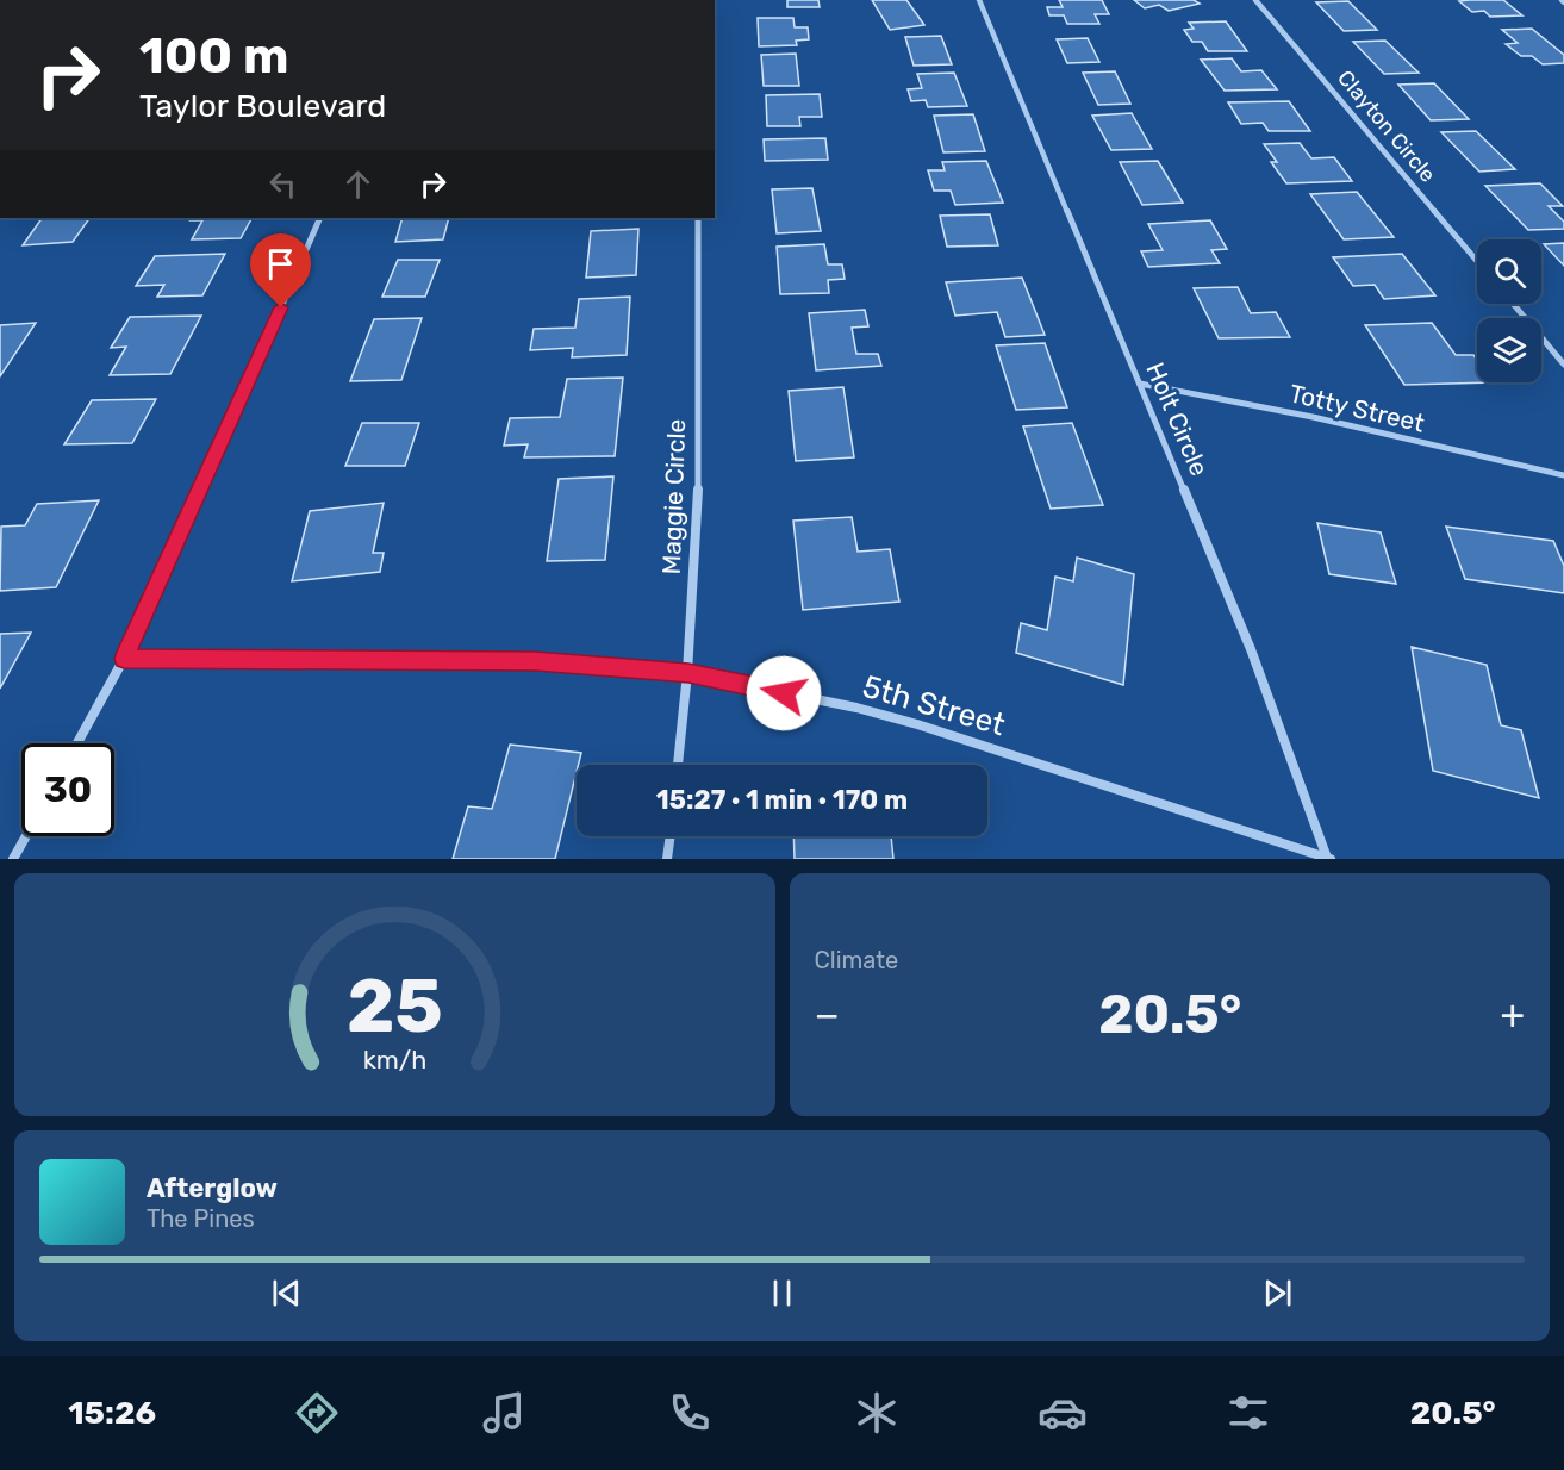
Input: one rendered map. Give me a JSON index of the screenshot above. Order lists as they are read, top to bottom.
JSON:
{
  "streets": {
    "street": [
      "Clayton Circle",
      "Totty Street",
      "Holt Circle",
      "Maggie Circle",
      "5th Street"
    ]
  },
  "crossings": [
    ["Totty Street", "Holt Circle"],
    ["Holt Circle", "5th Street"],
    ["Maggie Circle", "5th Street"]
  ],
  "page": {
    "turn": ["100 m", "Taylor Boulevard"],
    "limit": "30",
    "trip": "15:27 · 1 min · 170 m",
    "tile": "Climate",
    "heat": ["−", "20.5°", "+"],
    "song": ["Afterglow", "The Pines"],
    "tabs": ["15:26", "20.5°"],
    "gauge": ["25", "km/h"]
  }
}
